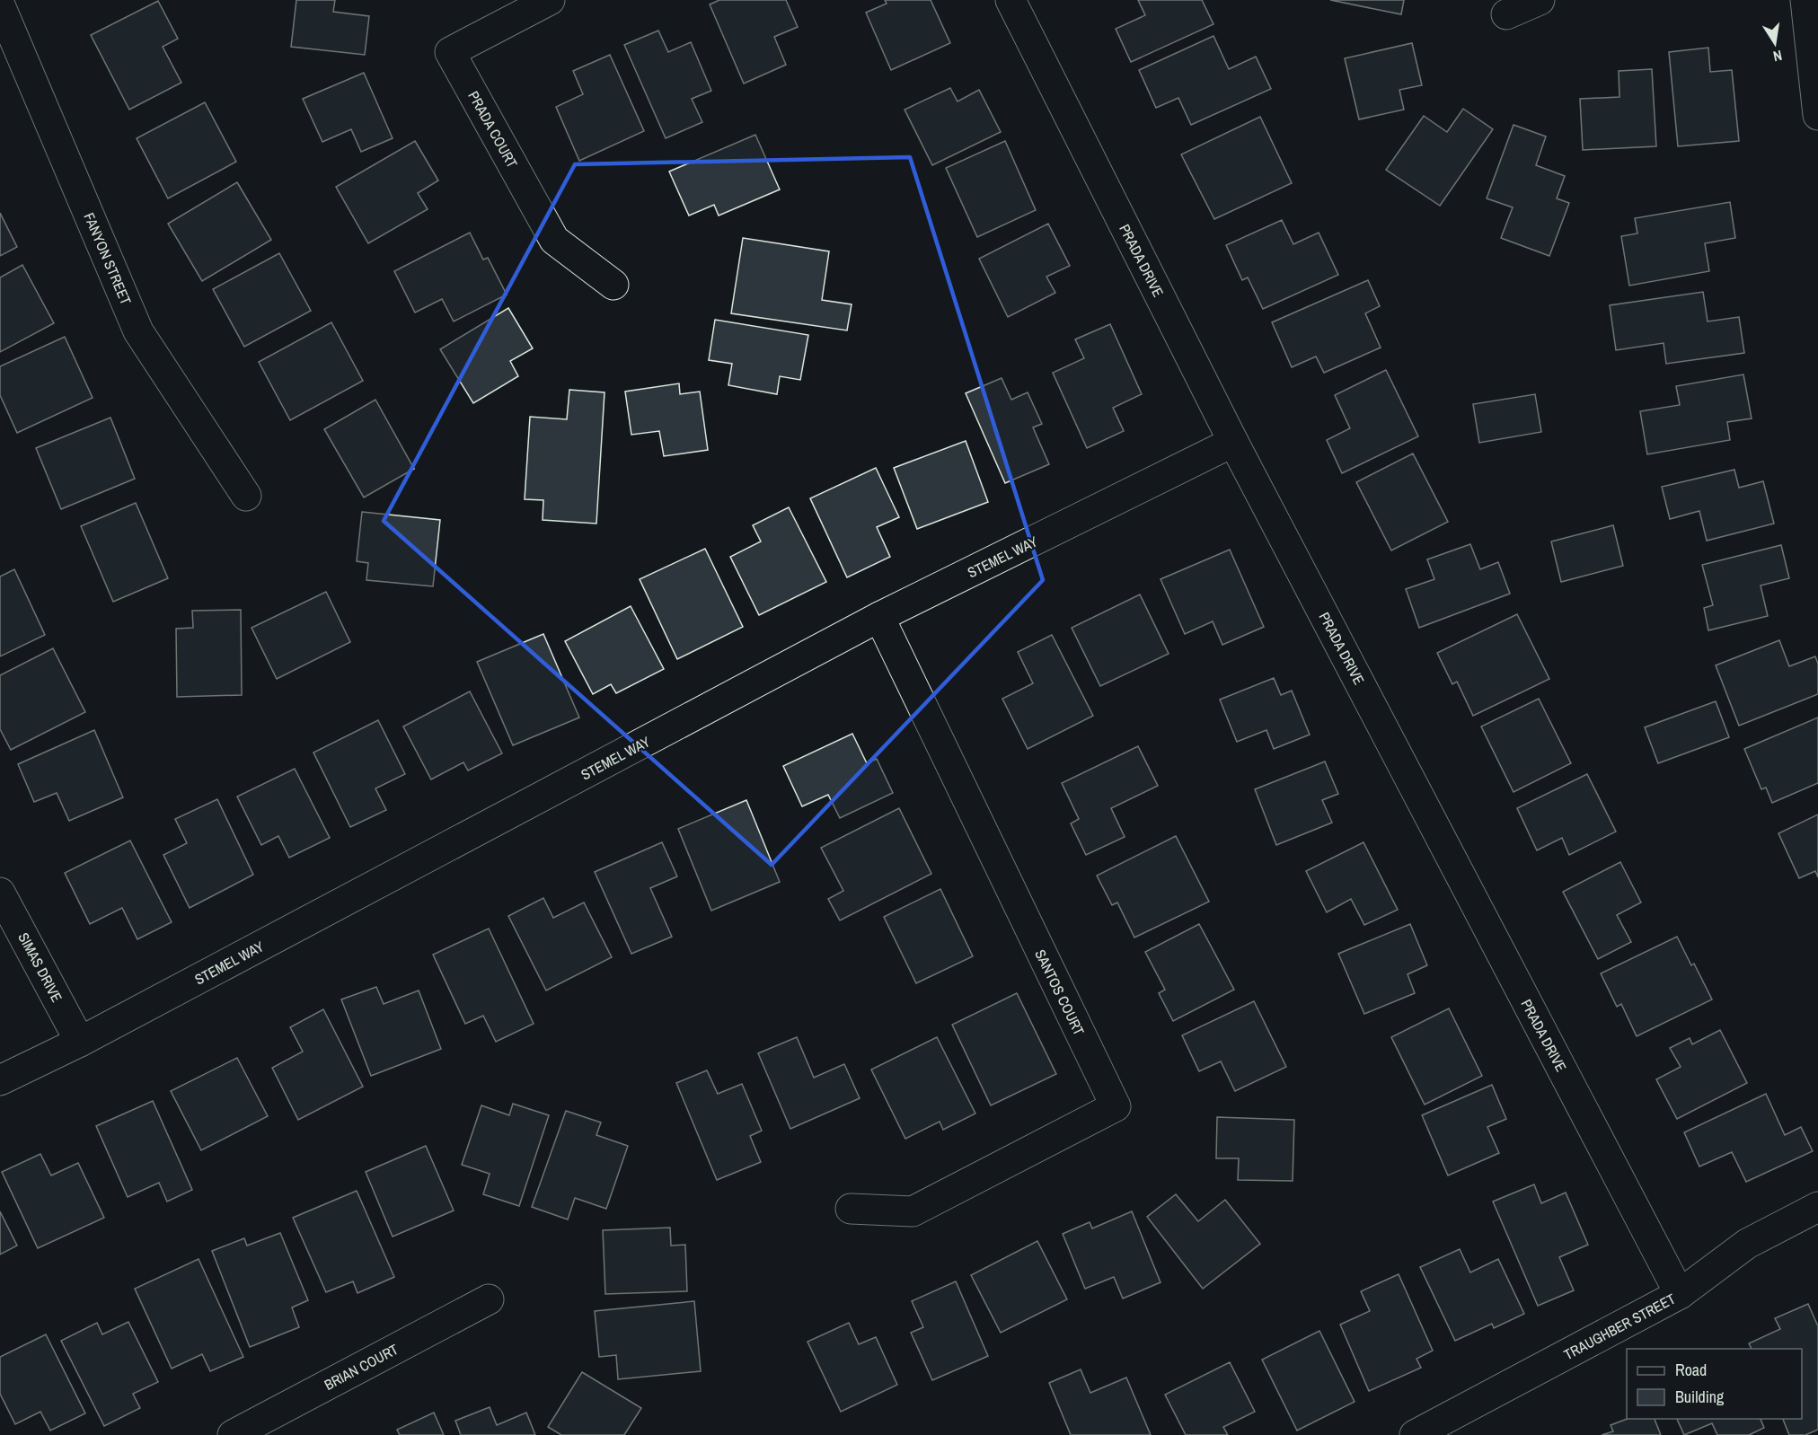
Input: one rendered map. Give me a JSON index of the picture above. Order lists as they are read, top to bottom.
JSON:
{
  "streets": {
    "street": [
      "PRADA COURT",
      "FANYON STREET",
      "PRADA DRIVE",
      "STEMEL WAY",
      "SIMAS DRIVE",
      "SANTOS COURT",
      "TRAUGHBER STREET",
      "BRIAN COURT"
    ]
  },
  "crossings": [
    ["PRADA DRIVE", "STEMEL WAY"],
    ["PRADA DRIVE", "TRAUGHBER STREET"],
    ["STEMEL WAY", "SIMAS DRIVE"],
    ["STEMEL WAY", "SANTOS COURT"]
  ],
  "legend": ["Road", "Building"],
  "north": "bottom"
}
